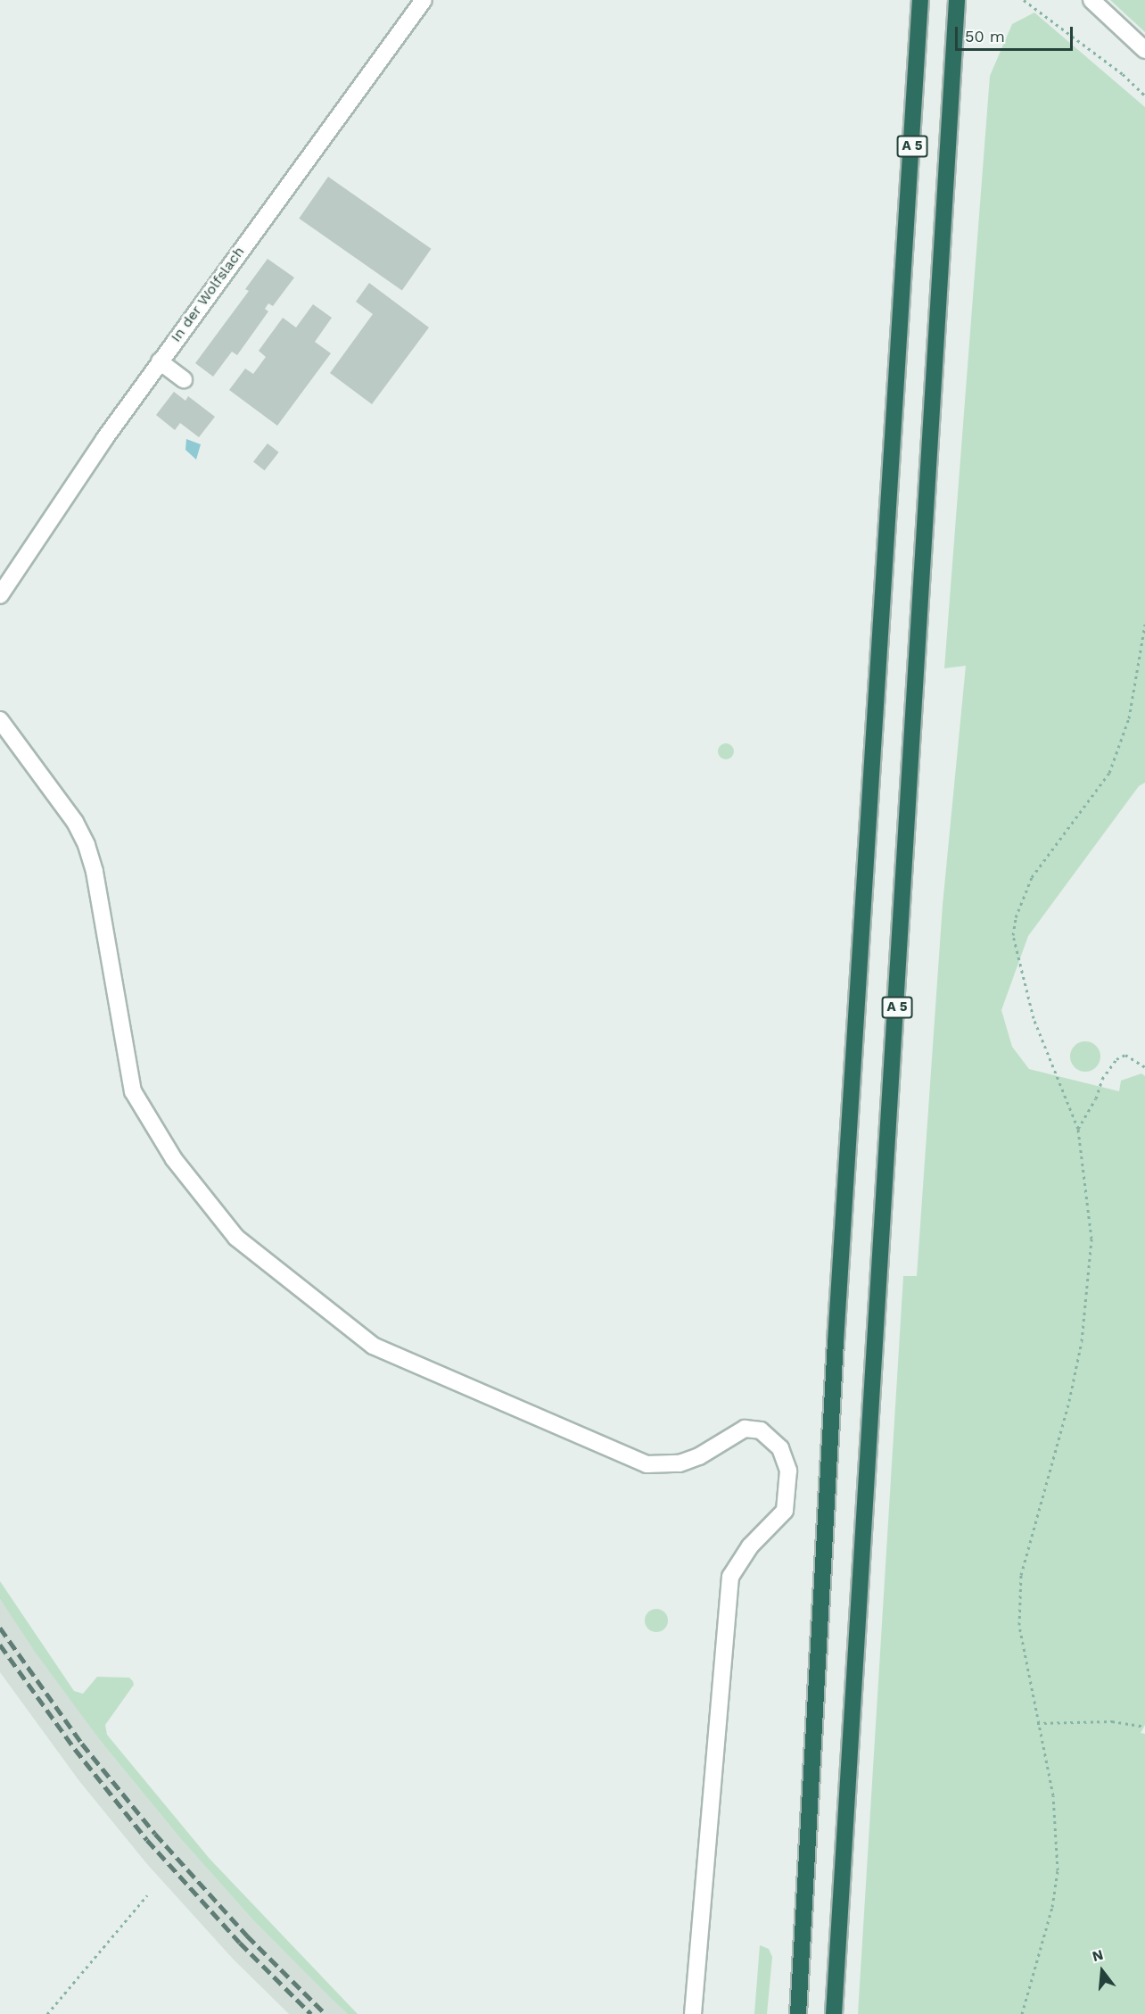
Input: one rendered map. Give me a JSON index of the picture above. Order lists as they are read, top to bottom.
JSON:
{
  "streets": {
    "highway": ["A 5"],
    "lane": ["In der Wolfslach"]
  },
  "scale_bar": "50 m",
  "north": "top"
}
